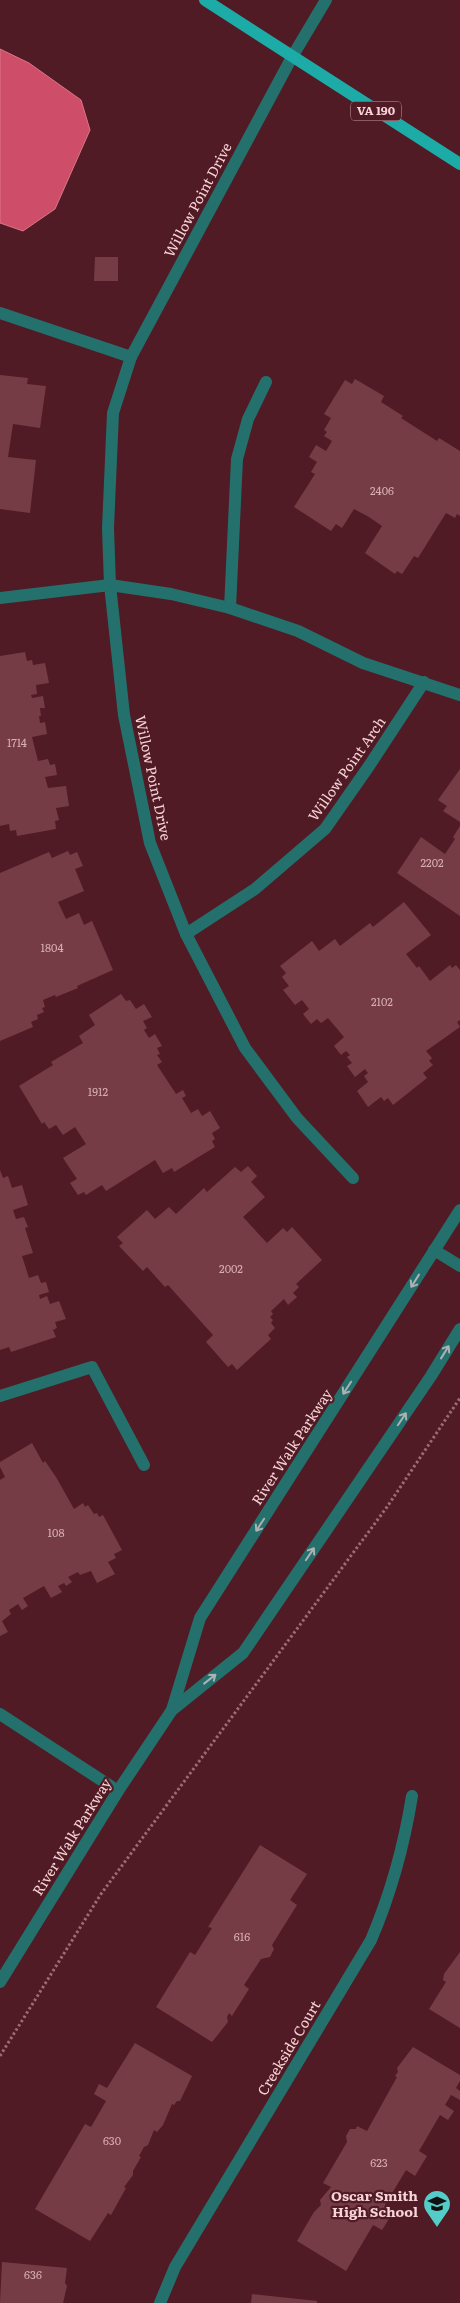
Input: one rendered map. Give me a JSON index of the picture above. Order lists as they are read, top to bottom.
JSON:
{
  "streets": {
    "main road": ["VA 190"],
    "street": [
      "Willow Point Drive",
      "Willow Point Arch",
      "River Walk Parkway",
      "Creekside Court"
    ]
  },
  "crossings": [
    ["VA 190", "Willow Point Drive"],
    ["Willow Point Drive", "Willow Point Arch"]
  ],
  "places": {
    "school or university": ["Oscar Smith High School"]
  },
  "house_numbers": [
    "2406",
    "1714",
    "2202",
    "1804",
    "2102",
    "1912",
    "2002",
    "108",
    "616",
    "630",
    "623",
    "636"
  ]
}
